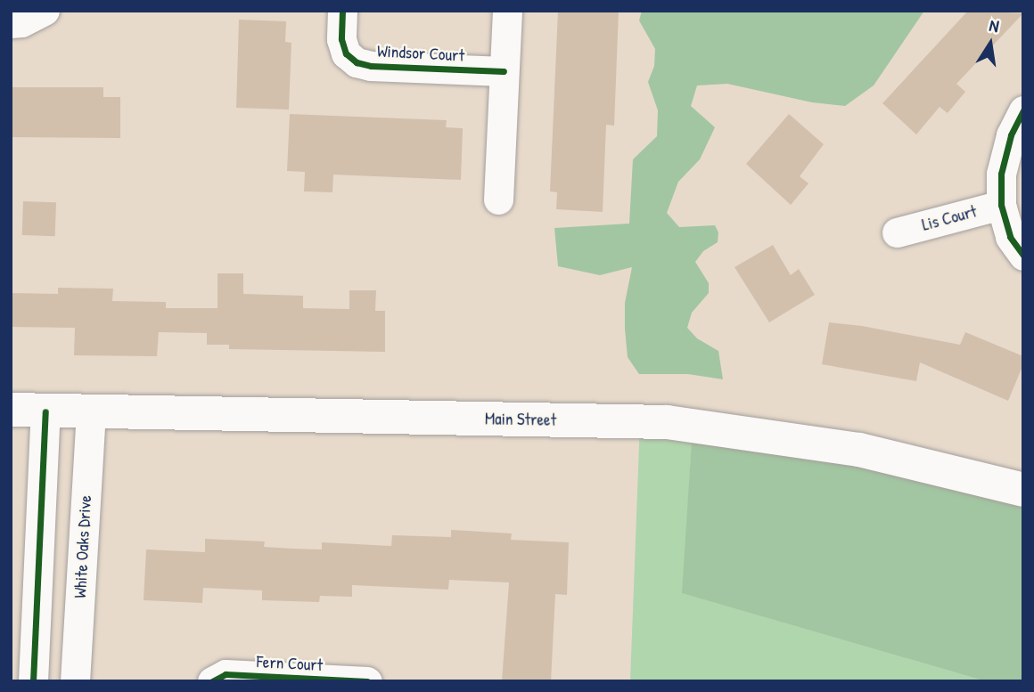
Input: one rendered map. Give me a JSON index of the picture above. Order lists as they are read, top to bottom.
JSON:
{
  "streets": {
    "main road": ["Main Street"],
    "street": [
      "Windsor Court",
      "Lis Court",
      "White Oaks Drive",
      "Fern Court"
    ]
  },
  "crossings": [
    ["Main Street", "White Oaks Drive"]
  ],
  "north": "top"
}
